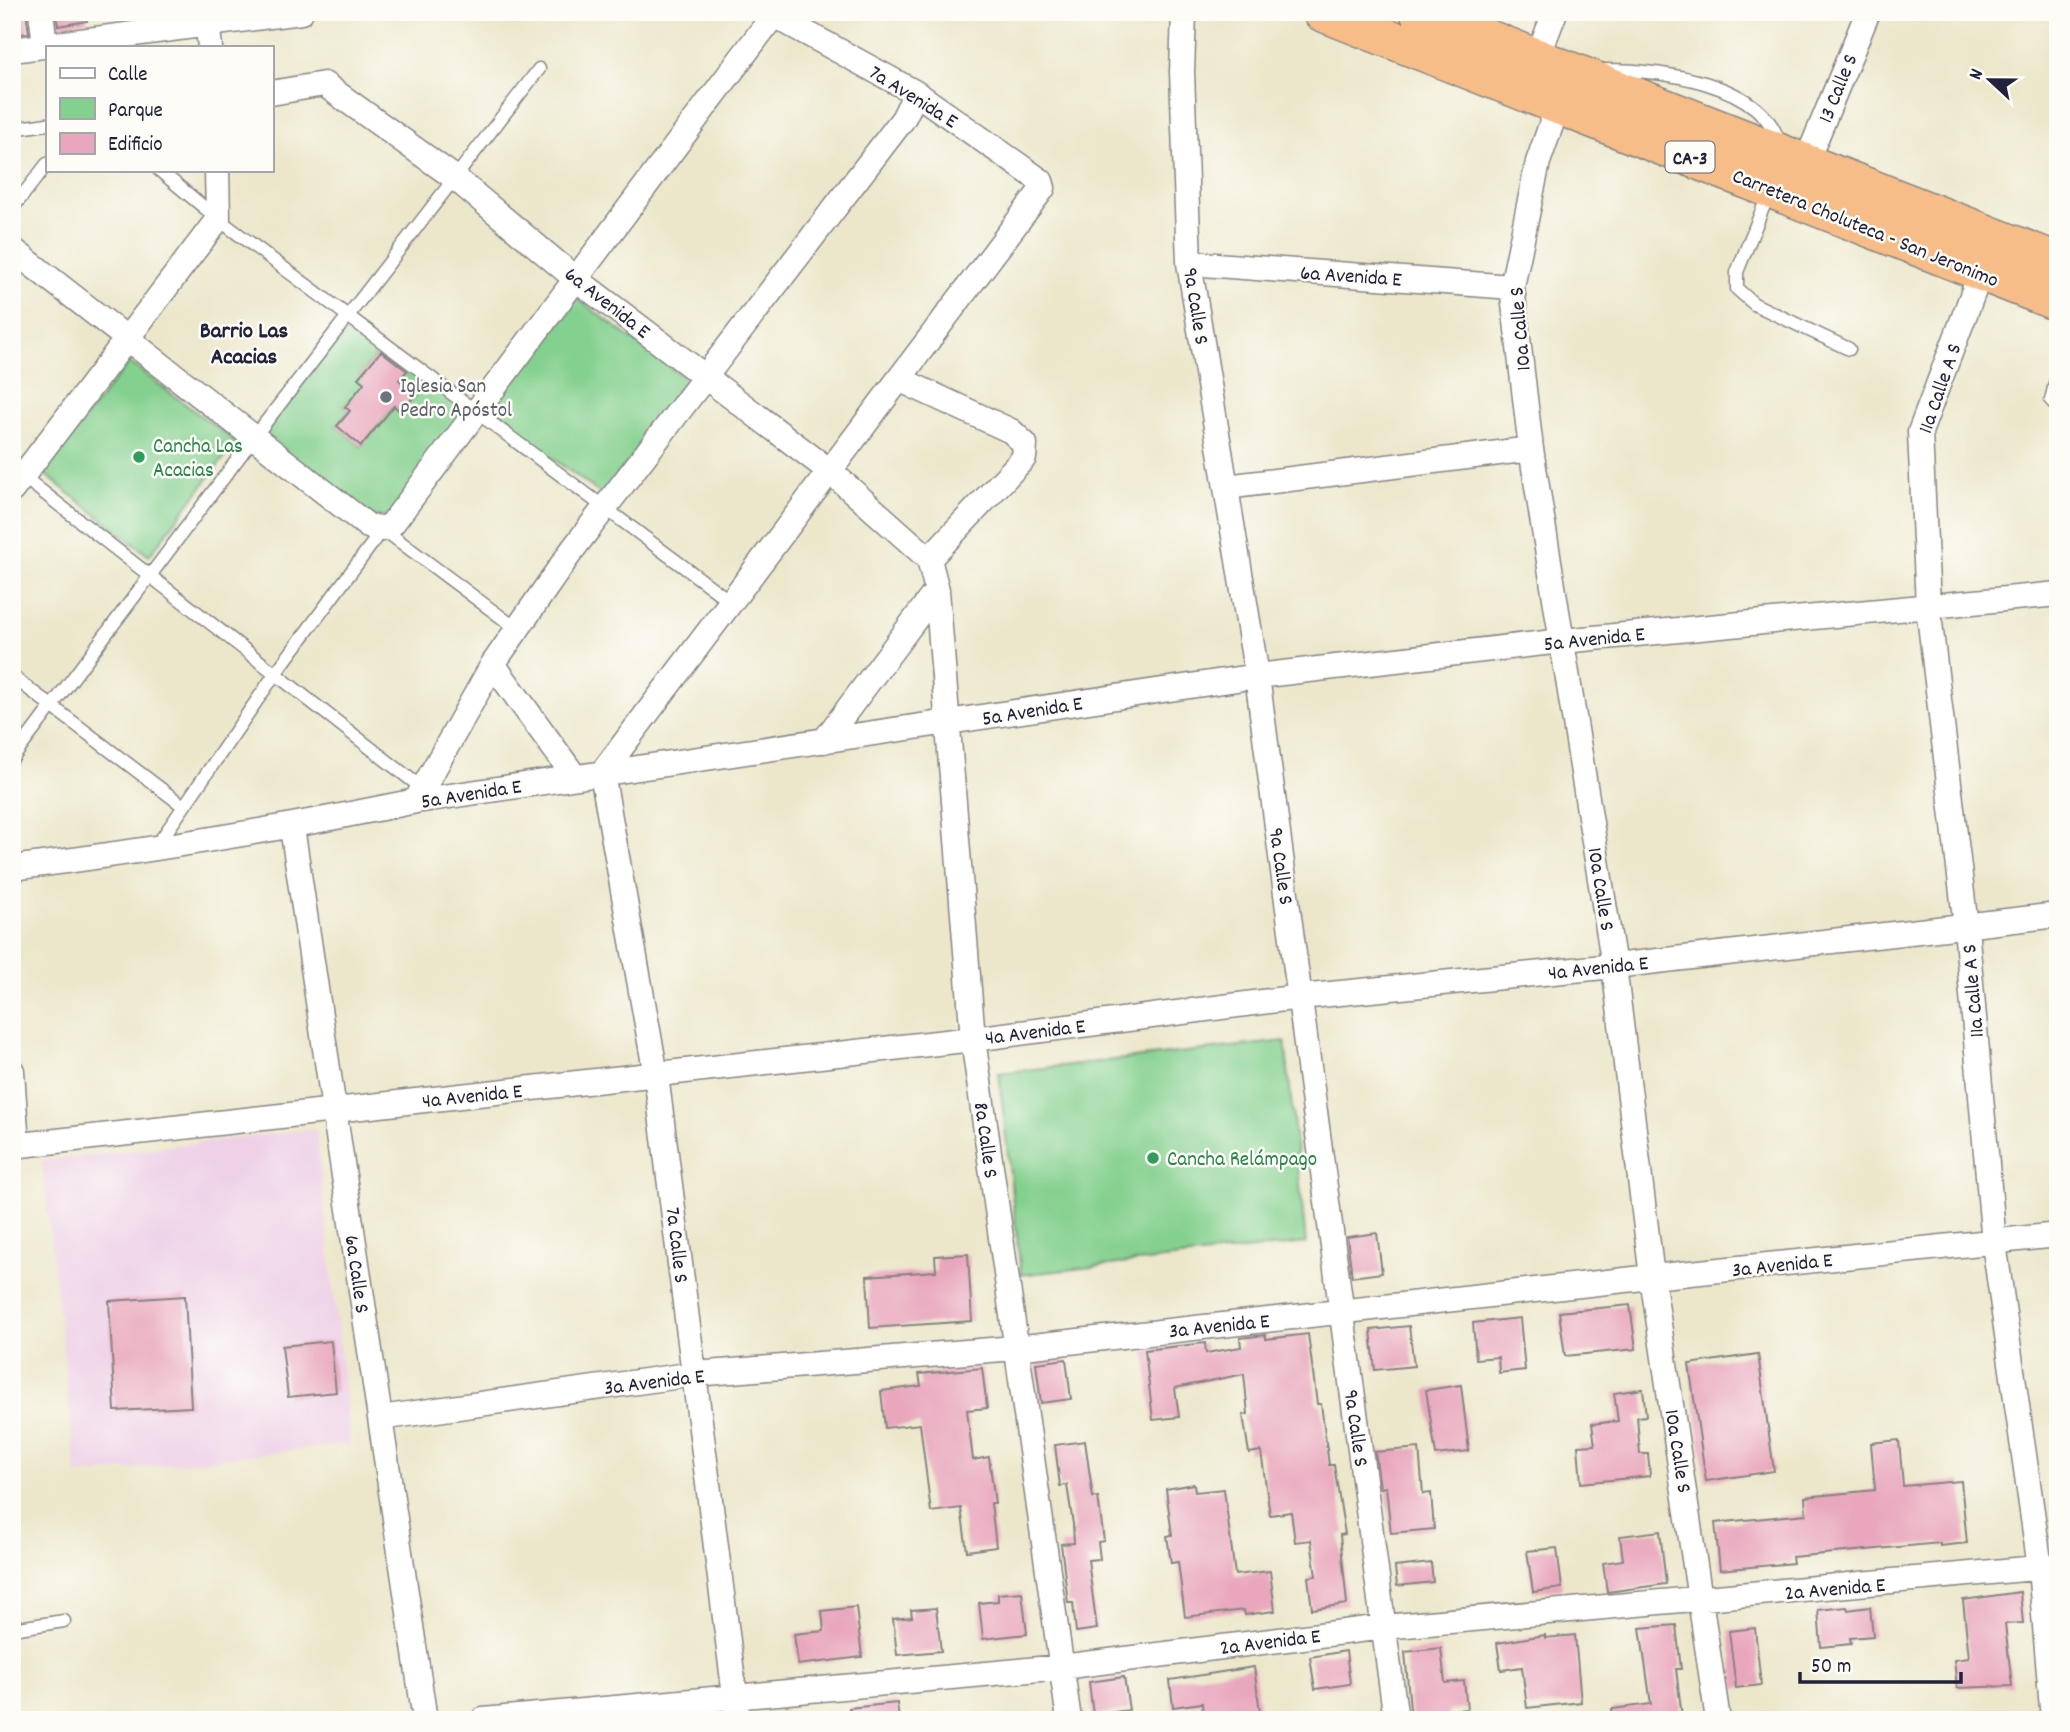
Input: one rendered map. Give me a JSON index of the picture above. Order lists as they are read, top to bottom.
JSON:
{
  "streets": {
    "highway": ["CA-3", "Carretera Choluteca - San Jeronimo"],
    "street": [
      "13 Calle S",
      "7a Avenida E",
      "6a Avenida E",
      "9a Calle S",
      "10a Calle S",
      "11a Calle A S",
      "5a Avenida E",
      "4a Avenida E",
      "8a Calle S",
      "7a Calle S",
      "3a Avenida E",
      "6a Calle S",
      "2a Avenida E"
    ]
  },
  "crossings": [
    ["13 Calle S", "Carretera Choluteca - San Jeronimo"],
    ["Carretera Choluteca - San Jeronimo", "10a Calle S"],
    ["Carretera Choluteca - San Jeronimo", "11a Calle A S"],
    ["6a Avenida E", "9a Calle S"],
    ["6a Avenida E", "10a Calle S"],
    ["6a Avenida E", "8a Calle S"],
    ["9a Calle S", "5a Avenida E"],
    ["9a Calle S", "4a Avenida E"],
    ["9a Calle S", "3a Avenida E"],
    ["9a Calle S", "2a Avenida E"],
    ["10a Calle S", "5a Avenida E"],
    ["10a Calle S", "4a Avenida E"],
    ["10a Calle S", "3a Avenida E"],
    ["10a Calle S", "2a Avenida E"],
    ["11a Calle A S", "5a Avenida E"],
    ["11a Calle A S", "4a Avenida E"],
    ["11a Calle A S", "3a Avenida E"],
    ["11a Calle A S", "2a Avenida E"],
    ["5a Avenida E", "8a Calle S"],
    ["5a Avenida E", "7a Calle S"],
    ["5a Avenida E", "6a Calle S"],
    ["4a Avenida E", "8a Calle S"],
    ["4a Avenida E", "7a Calle S"],
    ["4a Avenida E", "6a Calle S"],
    ["8a Calle S", "3a Avenida E"],
    ["8a Calle S", "2a Avenida E"],
    ["7a Calle S", "3a Avenida E"],
    ["7a Calle S", "2a Avenida E"],
    ["3a Avenida E", "6a Calle S"]
  ],
  "districts": ["Barrio Las Acacias"],
  "places": ["Iglesia San Pedro Apóstol", "Cancha Las Acacias", "Cancha Relámpago"],
  "legend": ["Calle", "Parque", "Edificio"],
  "scale_bar": "50 m",
  "north": "left"
}
